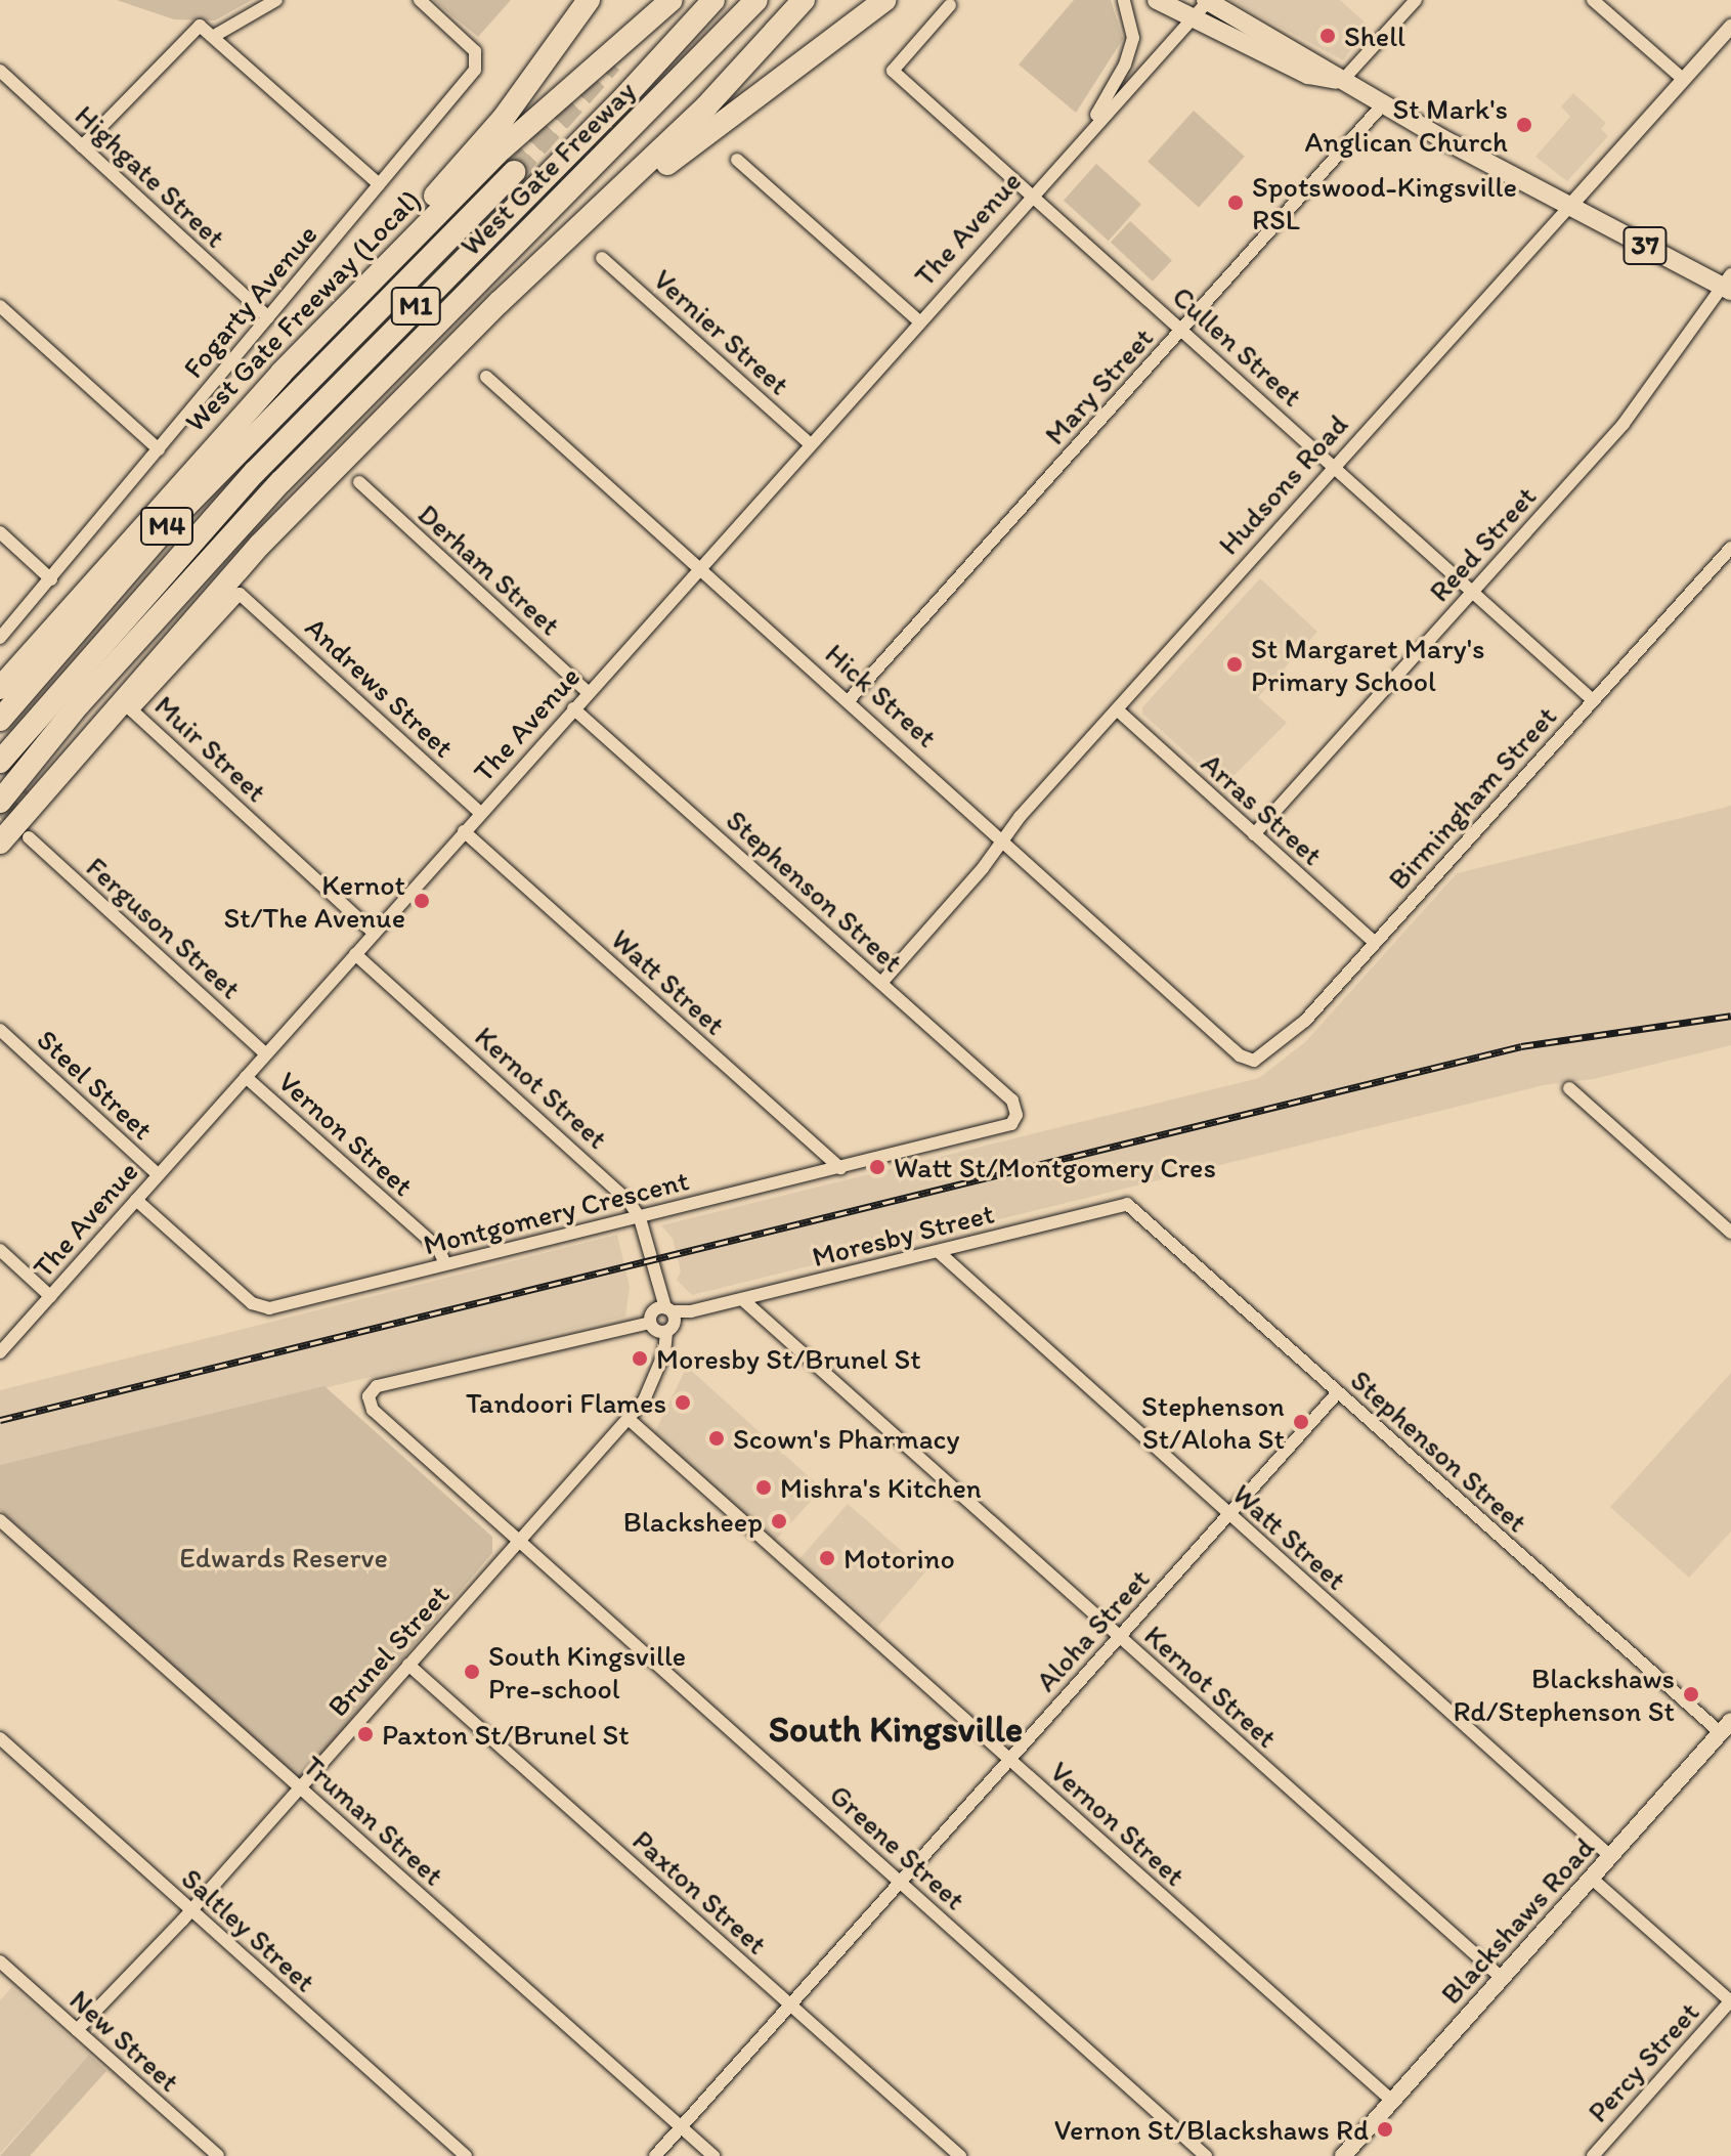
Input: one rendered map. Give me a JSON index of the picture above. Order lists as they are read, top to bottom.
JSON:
{
  "streets": {
    "highway": [
      "West Gate Freeway",
      "M1",
      "West Gate Freeway (Local)",
      "M4"
    ],
    "main road": ["37", "Blackshaws Road"],
    "street": [
      "Highgate Street",
      "The Avenue",
      "Fogarty Avenue",
      "Vernier Street",
      "Cullen Street",
      "Mary Street",
      "Hudsons Road",
      "Reed Street",
      "Derham Street",
      "Andrews Street",
      "Hick Street",
      "Muir Street",
      "Birmingham Street",
      "Arras Street",
      "Stephenson Street",
      "Ferguson Street",
      "Watt Street",
      "Steel Street",
      "Kernot Street",
      "Vernon Street",
      "Montgomery Crescent",
      "Moresby Street",
      "Aloha Street",
      "Brunel Street",
      "Truman Street",
      "Greene Street",
      "Paxton Street",
      "Saltley Street",
      "New Street",
      "Percy Street"
    ]
  },
  "crossings": [
    ["West Gate Freeway", "M1"],
    ["Highgate Street", "Fogarty Avenue"],
    ["The Avenue", "37"],
    ["The Avenue", "Vernier Street"],
    ["The Avenue", "Cullen Street"],
    ["The Avenue", "Derham Street"],
    ["The Avenue", "Andrews Street"],
    ["The Avenue", "Hick Street"],
    ["The Avenue", "Muir Street"],
    ["The Avenue", "Stephenson Street"],
    ["The Avenue", "Ferguson Street"],
    ["The Avenue", "Watt Street"],
    ["The Avenue", "Steel Street"],
    ["The Avenue", "Kernot Street"],
    ["The Avenue", "Vernon Street"],
    ["The Avenue", "Montgomery Crescent"],
    ["37", "Mary Street"],
    ["37", "Hudsons Road"],
    ["37", "Reed Street"],
    ["Cullen Street", "Mary Street"],
    ["Cullen Street", "Hudsons Road"],
    ["Cullen Street", "Reed Street"],
    ["Cullen Street", "Birmingham Street"],
    ["Mary Street", "Hick Street"],
    ["Hudsons Road", "Hick Street"],
    ["Hudsons Road", "Arras Street"],
    ["Hudsons Road", "Stephenson Street"],
    ["Reed Street", "Arras Street"],
    ["Andrews Street", "Muir Street"],
    ["Hick Street", "Birmingham Street"],
    ["Birmingham Street", "Arras Street"],
    ["Stephenson Street", "Montgomery Crescent"],
    ["Stephenson Street", "Moresby Street"],
    ["Stephenson Street", "Aloha Street"],
    ["Stephenson Street", "Blackshaws Road"],
    ["Watt Street", "Montgomery Crescent"],
    ["Watt Street", "Moresby Street"],
    ["Watt Street", "Aloha Street"],
    ["Watt Street", "Blackshaws Road"],
    ["Kernot Street", "Montgomery Crescent"],
    ["Kernot Street", "Moresby Street"],
    ["Kernot Street", "Aloha Street"],
    ["Kernot Street", "Brunel Street"],
    ["Kernot Street", "Blackshaws Road"],
    ["Vernon Street", "Montgomery Crescent"],
    ["Vernon Street", "Aloha Street"],
    ["Vernon Street", "Brunel Street"],
    ["Vernon Street", "Blackshaws Road"],
    ["Moresby Street", "Brunel Street"],
    ["Aloha Street", "Truman Street"],
    ["Aloha Street", "Greene Street"],
    ["Aloha Street", "Paxton Street"],
    ["Brunel Street", "Truman Street"],
    ["Brunel Street", "Greene Street"],
    ["Brunel Street", "Paxton Street"],
    ["Brunel Street", "Saltley Street"],
    ["Brunel Street", "New Street"]
  ],
  "districts": ["South Kingsville"],
  "parks": ["Edwards Reserve"],
  "places": [
    "Shell",
    "St Mark's Anglican Church",
    "Spotswood-Kingsville RSL",
    "St Margaret Mary's Primary School",
    "Kernot St/The Avenue",
    "Watt St/Montgomery Cres",
    "Moresby St/Brunel St",
    "Tandoori Flames",
    "Stephenson St/Aloha St",
    "Scown's Pharmacy",
    "Mishra's Kitchen",
    "Blacksheep",
    "Motorino",
    "South Kingsville Pre-school",
    "Blackshaws Rd/Stephenson St",
    "Paxton St/Brunel St",
    "Vernon St/Blackshaws Rd"
  ]
}
